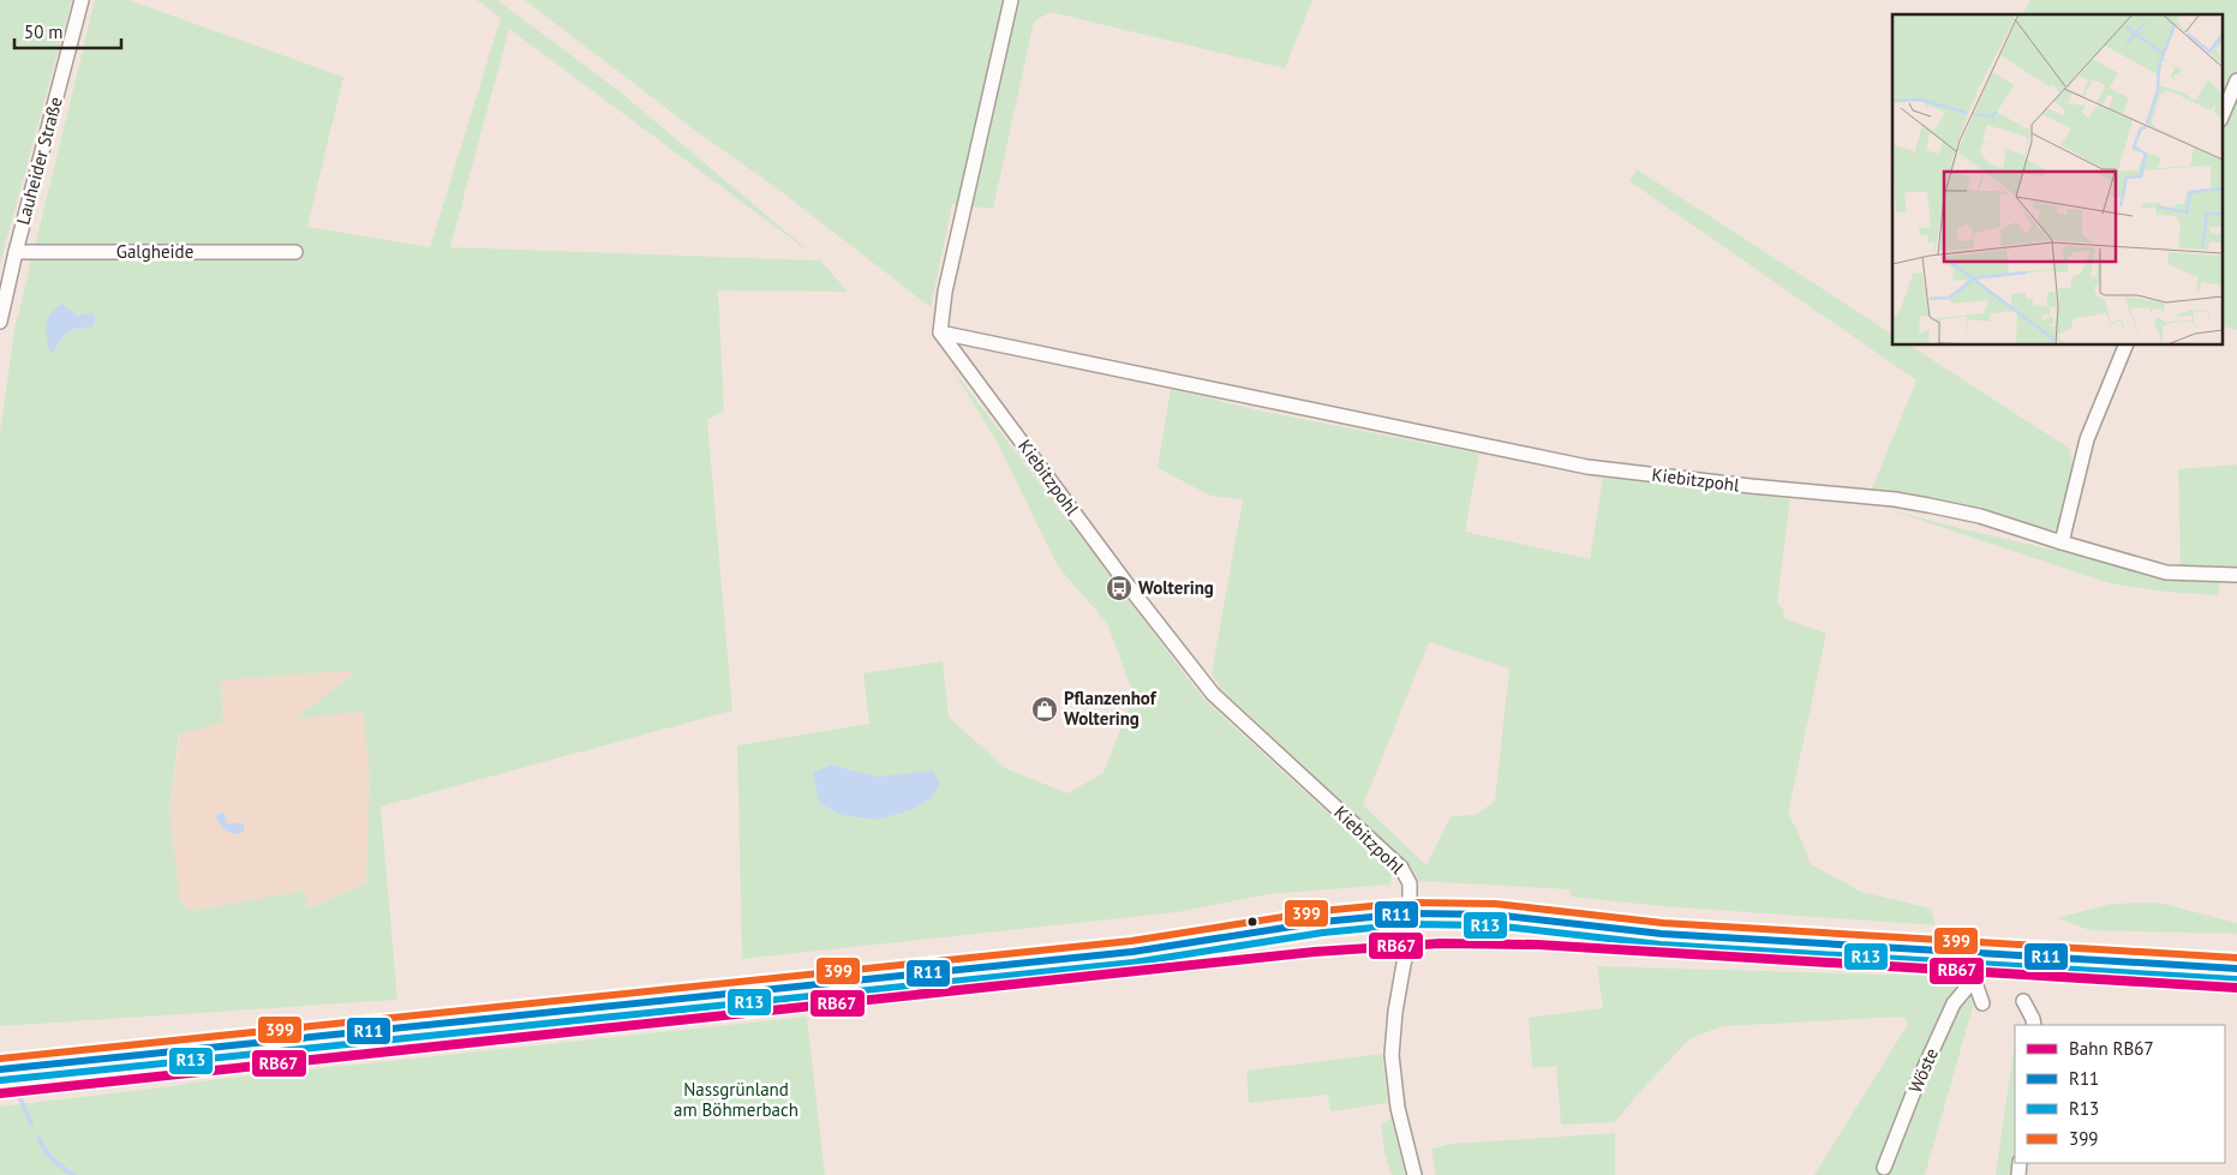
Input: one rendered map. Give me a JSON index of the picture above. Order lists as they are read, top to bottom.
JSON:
{
  "streets": {
    "street": [
      "Lauheider Straße",
      "Galgheide",
      "Kiebitzpohl",
      "Wöste"
    ]
  },
  "crossings": [
    ["Lauheider Straße", "Galgheide"]
  ],
  "parks": ["Nassgrünland am Böhmerbach"],
  "places": {
    "bus stop": ["Woltering"],
    "shop": ["Pflanzenhof Woltering"]
  },
  "lines": [
    "transit line 399",
    "transit line R11",
    "transit line R13",
    "rail line RB67"
  ],
  "legend": [
    "Bahn RB67",
    "R11",
    "R13",
    "399"
  ],
  "scale_bar": "50 m"
}
